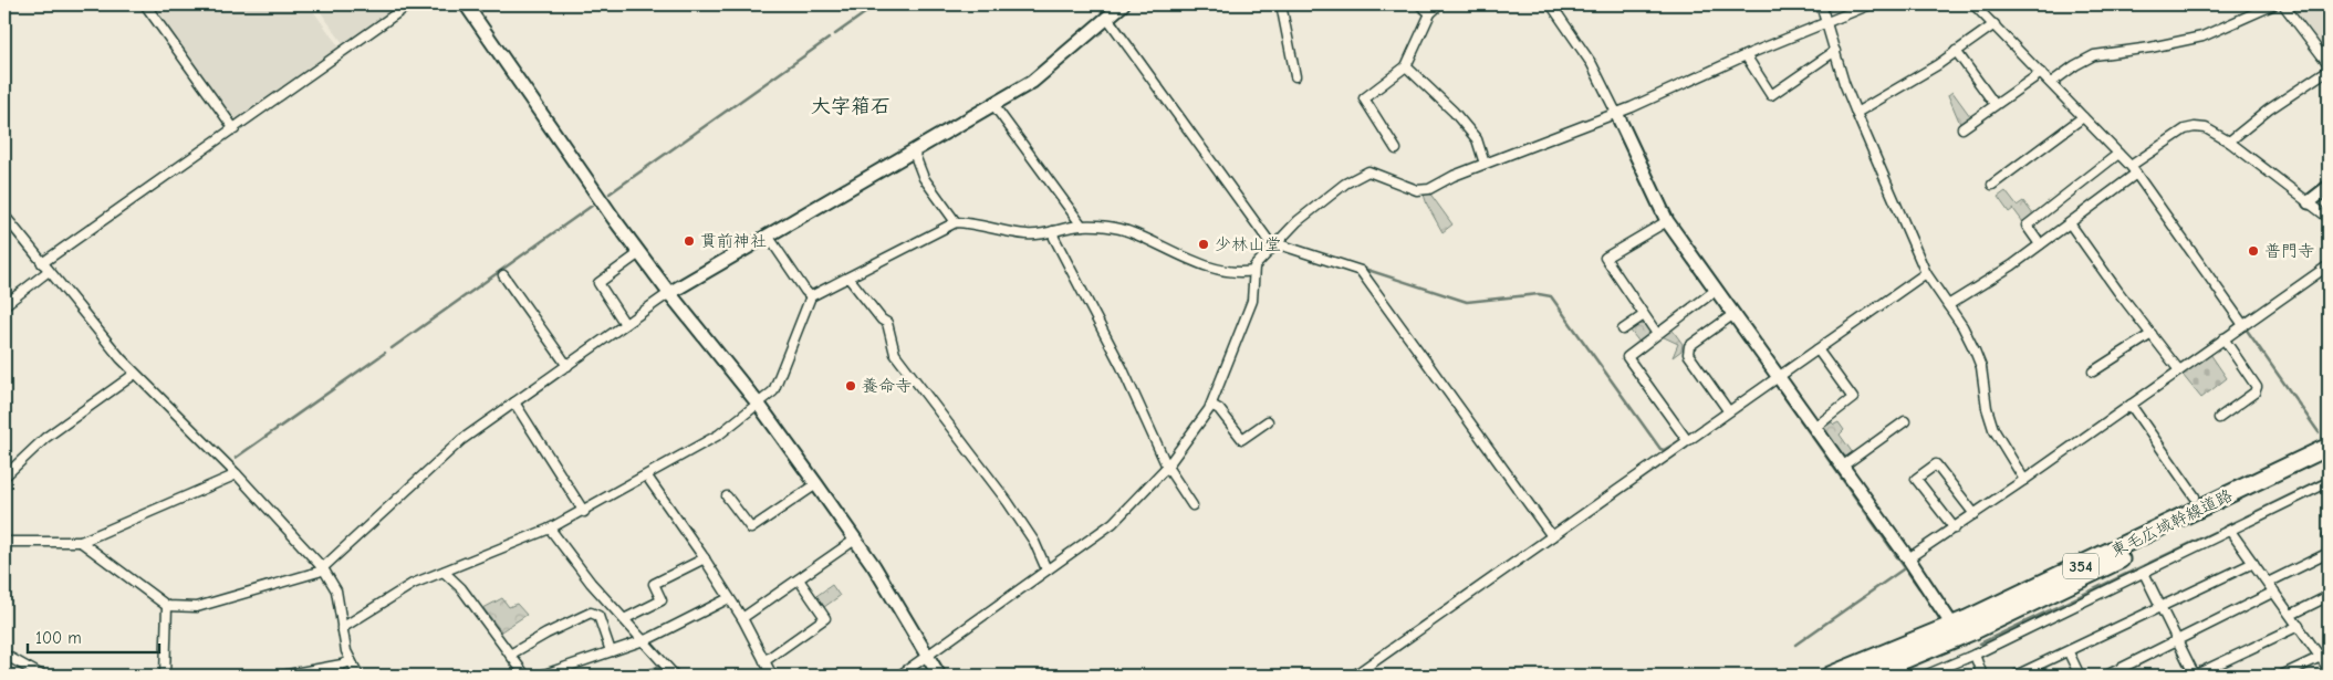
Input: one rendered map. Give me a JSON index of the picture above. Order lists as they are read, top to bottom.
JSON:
{
  "streets": {
    "highway": ["東毛広域幹線道路", "354"]
  },
  "districts": ["大字箱石"],
  "places": [
    "貫前神社",
    "少林山堂",
    "普門寺",
    "養命寺"
  ],
  "scale_bar": "100 m"
}
